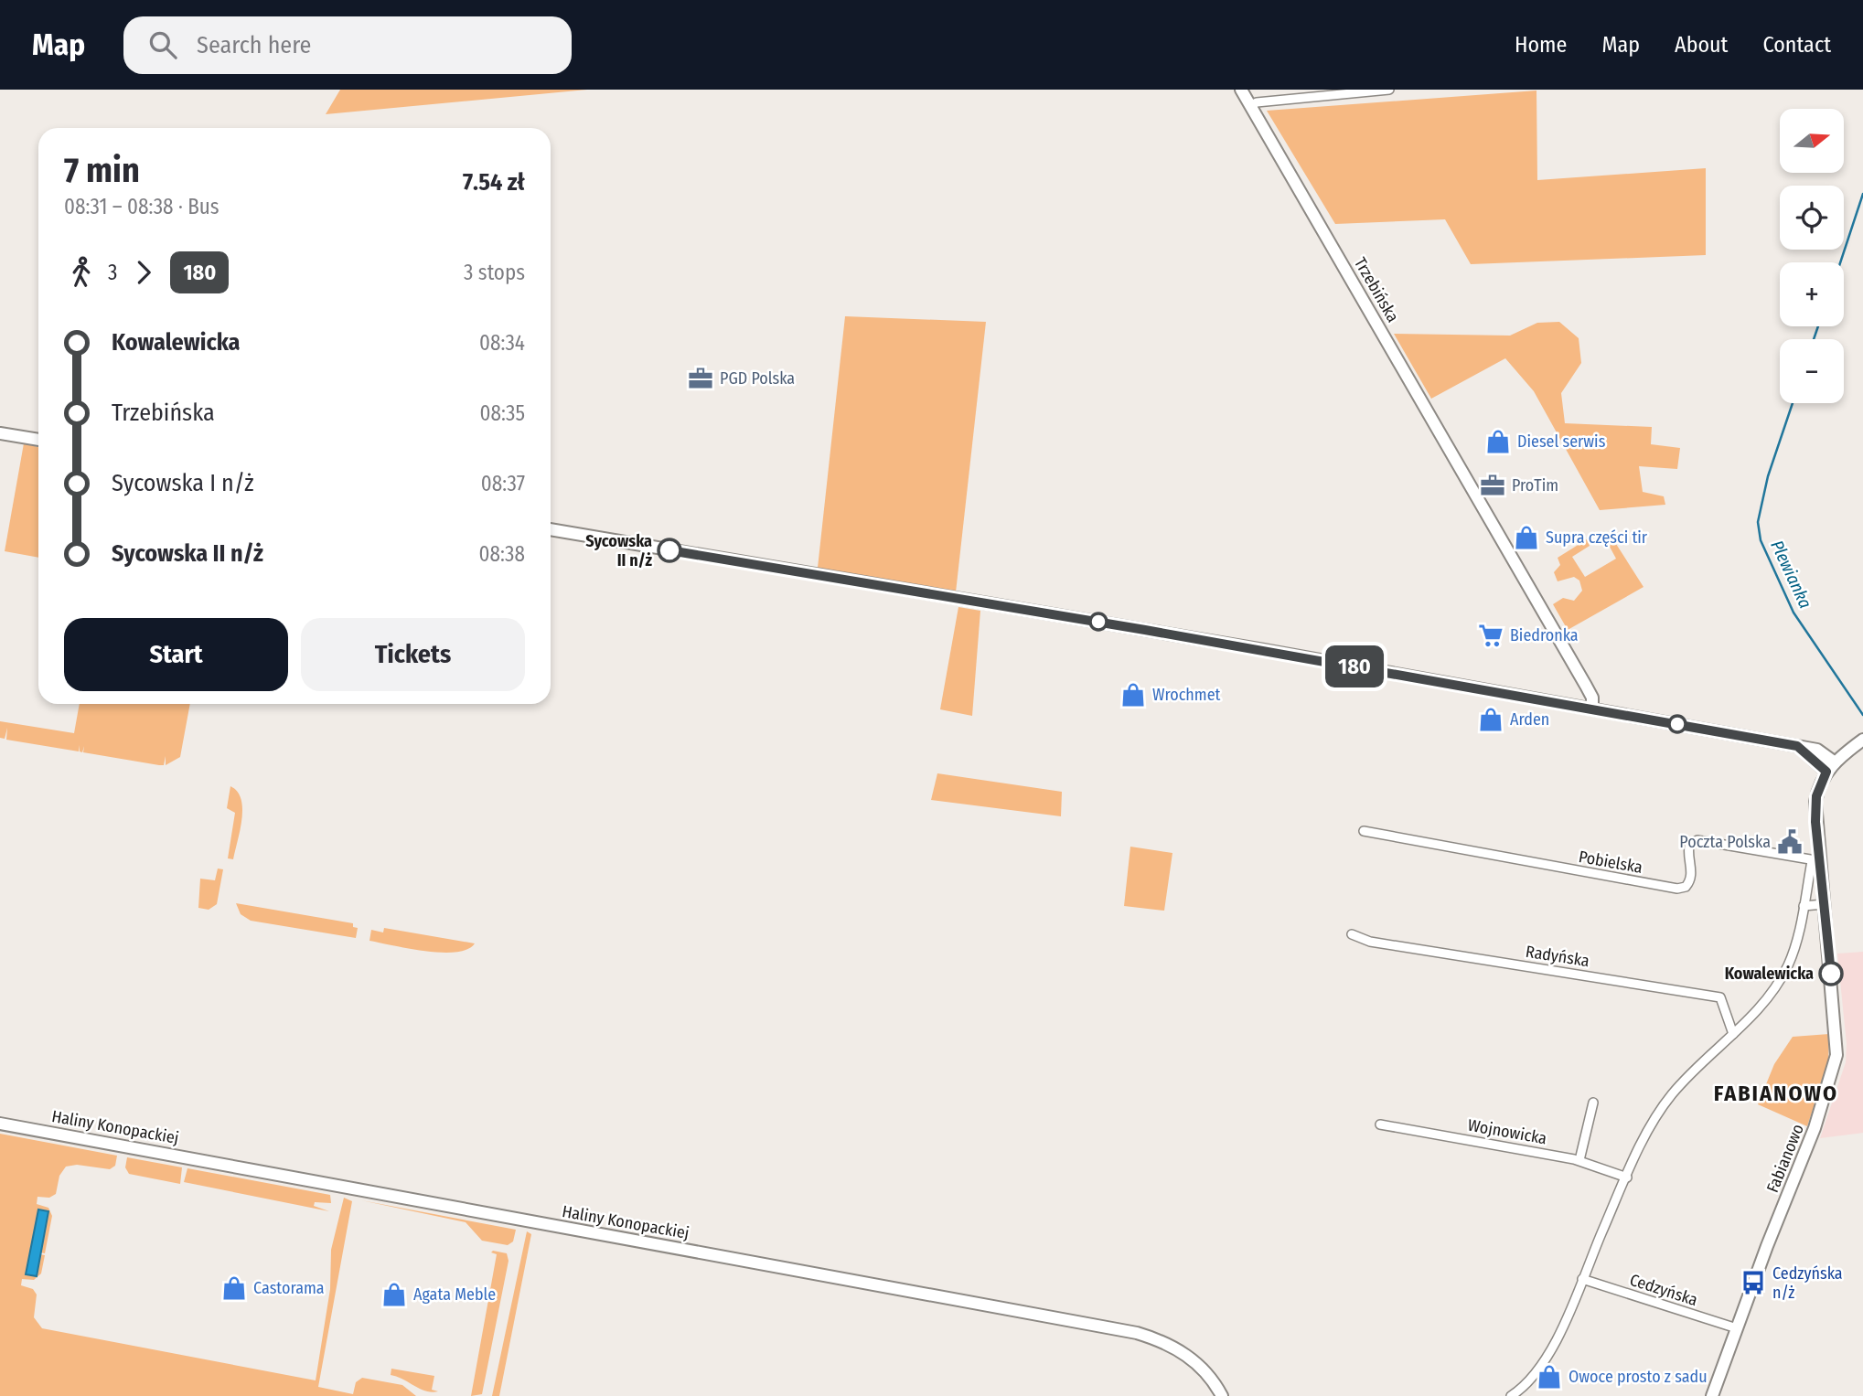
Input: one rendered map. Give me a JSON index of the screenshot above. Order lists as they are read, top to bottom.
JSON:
{
  "streets": {
    "street": [
      "Trzebińska",
      "Pobielska",
      "Radyńska",
      "Haliny Konopackiej",
      "Wojnowicka",
      "Fabianowo",
      "Cedzyńska"
    ]
  },
  "crossings": [
    ["Pobielska", "Fabianowo"],
    ["Fabianowo", "Cedzyńska"]
  ],
  "districts": ["FABIANOWO"],
  "water": ["Plewianka"],
  "places": {
    "office": ["PGD Polska", "ProTim"],
    "shop": [
      "Diesel serwis",
      "Supra części tir",
      "Wrochmet",
      "Arden",
      "Castorama",
      "Agata Meble",
      "Owoce prosto z sadu"
    ],
    "other": ["Sycowska II n/ż", "Kowalewicka"],
    "supermarket": ["Biedronka"],
    "public building": ["Poczta Polska"],
    "bus stop": ["Cedzyńska n/ż"]
  },
  "lines": ["bus line 180"],
  "north": "right",
  "page": {
    "header": "Map",
    "search": "Search here",
    "nav": [
      "Home",
      "Map",
      "About",
      "Contact"
    ],
    "on_map": "180",
    "map_buttons": ["+", "−"],
    "heading": ["7 min", "08:31 – 08:38 · Bus", "7.54 zł"],
    "legs": ["3", "180", "3 stops"],
    "list": [
      {
        "name": "Kowalewicka",
        "value": "08:34"
      },
      {
        "name": "Trzebińska",
        "value": "08:35"
      },
      {
        "name": "Sycowska I n/ż",
        "value": "08:37"
      },
      {
        "name": "Sycowska II n/ż",
        "value": "08:38"
      }
    ],
    "buttons": ["Start", "Tickets"]
  }
}
